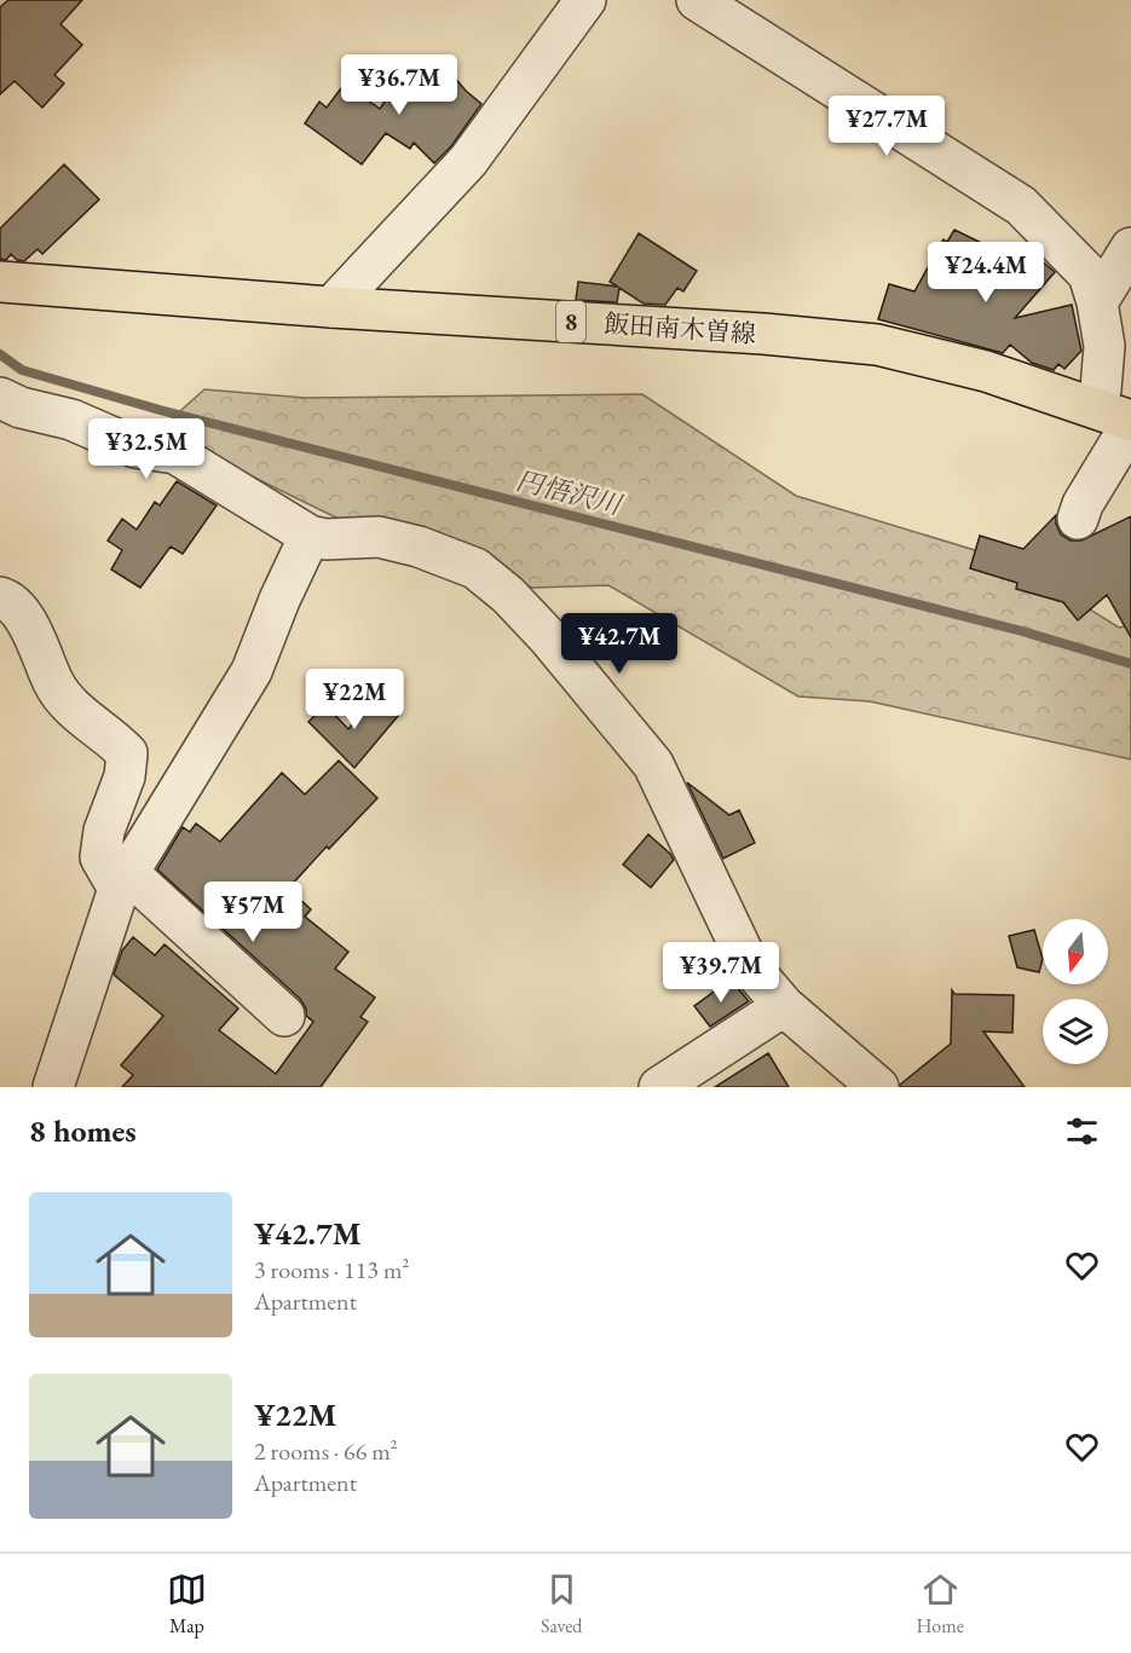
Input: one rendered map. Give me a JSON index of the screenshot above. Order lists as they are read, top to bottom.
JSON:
{
  "streets": {
    "main road": ["8", "飯田南木曽線"]
  },
  "water": ["円悟沢川"],
  "north": "bottom",
  "page": {
    "price": [
      "¥36.7M",
      "¥27.7M",
      "¥24.4M",
      "¥32.5M",
      "¥42.7M",
      "¥22M",
      "¥57M",
      "¥39.7M"
    ],
    "heading": "8 homes",
    "list": [
      {
        "name": "¥42.7M",
        "note": "3 rooms · 113 m² · Apartment"
      },
      {
        "name": "¥22M",
        "note": "2 rooms · 66 m² · Apartment"
      }
    ],
    "tabs": ["Map", "Saved", "Home"]
  }
}
